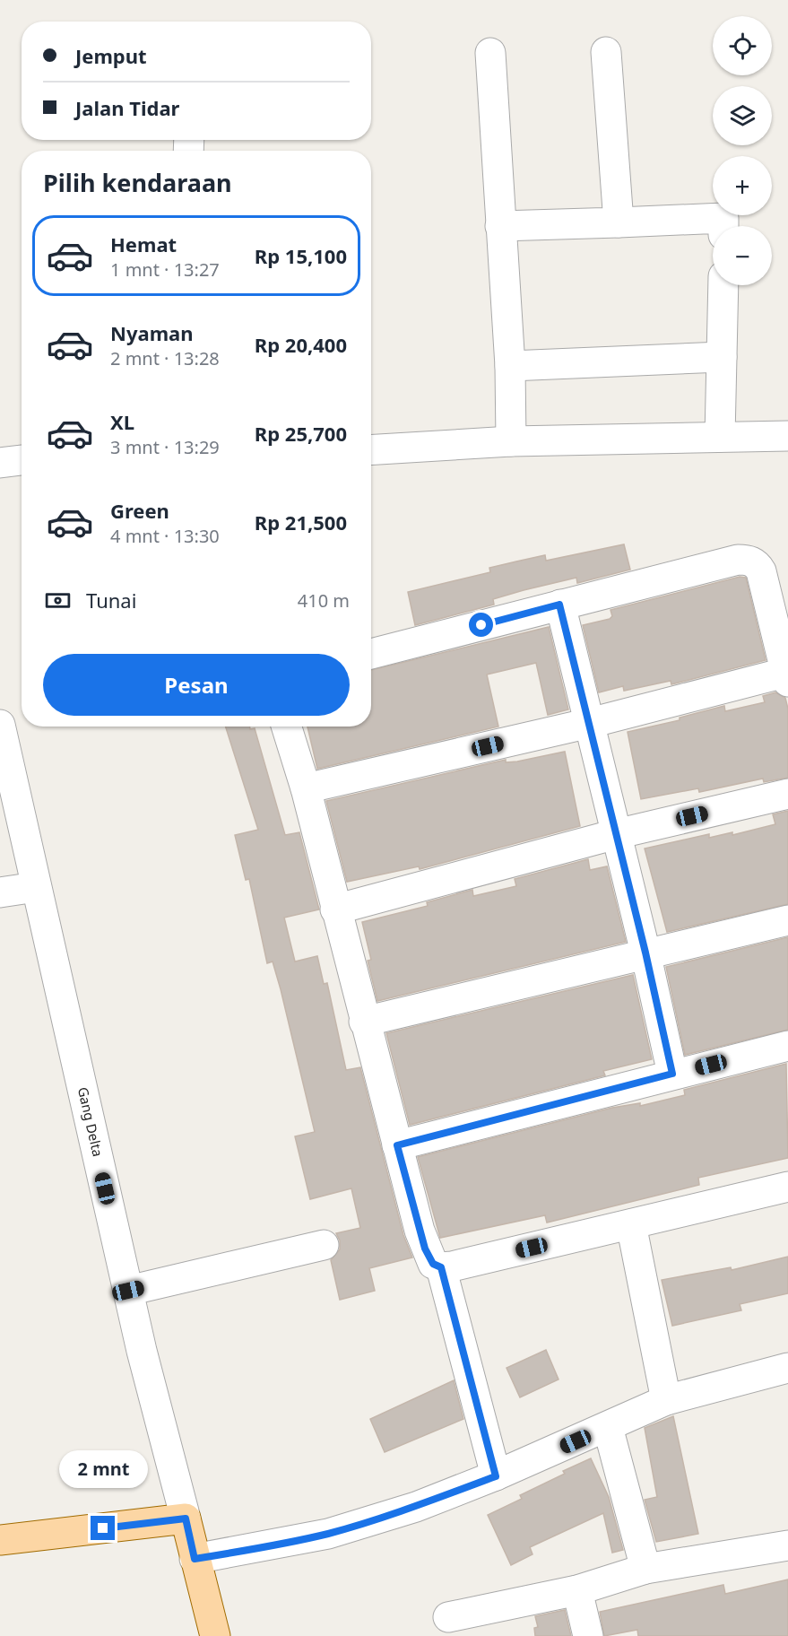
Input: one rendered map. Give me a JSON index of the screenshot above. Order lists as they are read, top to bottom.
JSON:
{
  "streets": {
    "street": ["Gang Delta"]
  },
  "page": {
    "map_buttons": ["+", "−"],
    "banner": ["Jemput", "Jalan Tidar"],
    "heading": "Pilih kendaraan",
    "list": [
      {
        "name": "Hemat",
        "note": "1 mnt · 13:27",
        "value": "Rp 15,100"
      },
      {
        "name": "Nyaman",
        "note": "2 mnt · 13:28",
        "value": "Rp 20,400"
      },
      {
        "name": "XL",
        "note": "3 mnt · 13:29",
        "value": "Rp 25,700"
      },
      {
        "name": "Green",
        "note": "4 mnt · 13:30",
        "value": "Rp 21,500"
      }
    ],
    "pay": ["Tunai", "410 m"],
    "buttons": "Pesan",
    "bubble": "2 mnt"
  }
}
